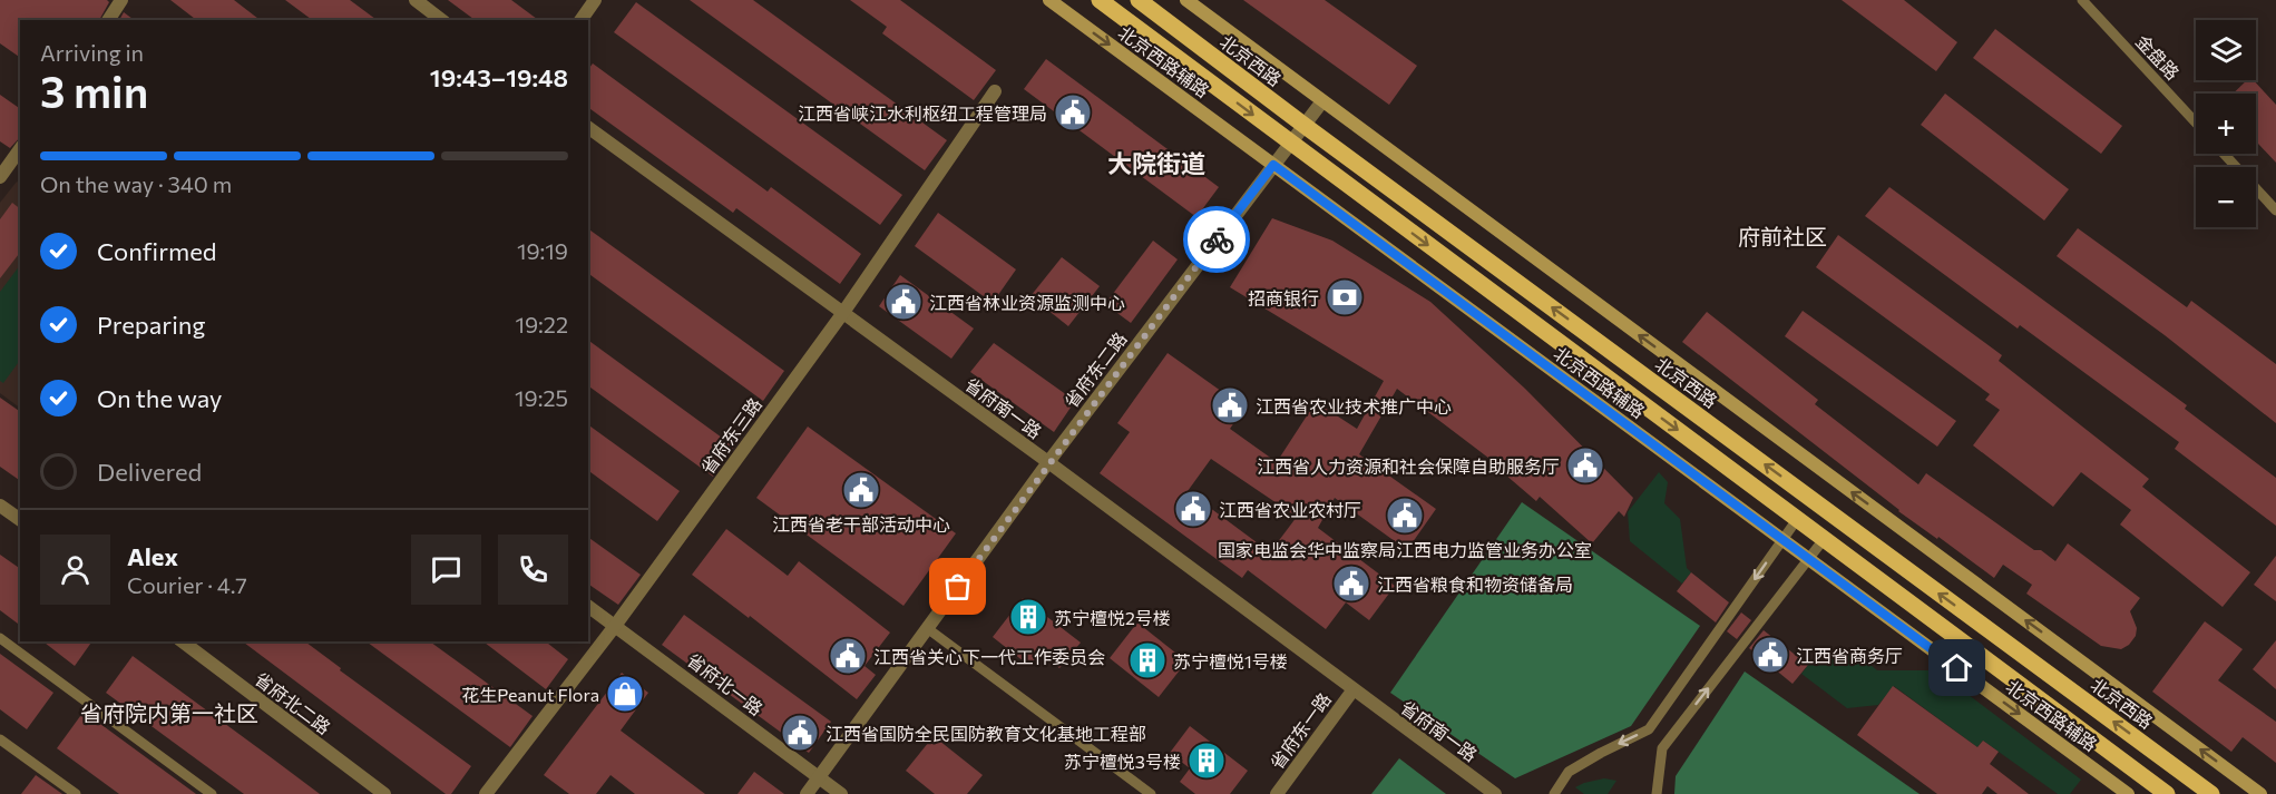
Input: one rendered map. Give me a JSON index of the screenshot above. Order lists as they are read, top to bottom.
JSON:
{
  "streets": {
    "main road": ["北京西路", "北京西路辅路"],
    "street": [
      "省府东二路",
      "省府南一路",
      "省府东三路",
      "省府北一路",
      "省府北二路",
      "省府东一路"
    ],
    "lane": ["金盘路"]
  },
  "crossings": [
    ["北京西路", "省府东二路"],
    ["北京西路辅路", "省府东二路"],
    ["省府东二路", "省府南一路"],
    ["省府东二路", "省府北一路"],
    ["省府南一路", "省府东三路"],
    ["省府南一路", "省府东一路"],
    ["省府东三路", "省府北一路"]
  ],
  "districts": ["大院街道", "府前社区", "省府院内第一社区"],
  "places": {
    "public building": [
      "江西省峡江水利枢纽工程管理局",
      "江西省林业资源监测中心",
      "江西省农业技术推广中心",
      "江西省人力资源和社会保障自助服务厅",
      "江西省老干部活动中心",
      "江西省农业农村厅",
      "国家电监会华中监察局江西电力监管业务办公室",
      "江西省粮食和物资储备局",
      "江西省商务厅",
      "江西省关心下一代工作委员会",
      "江西省国防全民国防教育文化基地工程部"
    ],
    "bank": ["招商银行"],
    "building": ["苏宁檀悦2号楼", "苏宁檀悦1号楼", "苏宁檀悦3号楼"],
    "shop": ["花生Peanut Flora"]
  },
  "page": {
    "map_buttons": ["+", "−"],
    "heading": ["3 min", "Arriving in", "19:43–19:48"],
    "panel": ["Alex", "Courier · 4.7"],
    "bar": "On the way · 340 m",
    "list": [
      ["Confirmed", "19:19"],
      ["Preparing", "19:22"],
      ["On the way", "19:25"],
      "Delivered"
    ]
  }
}
